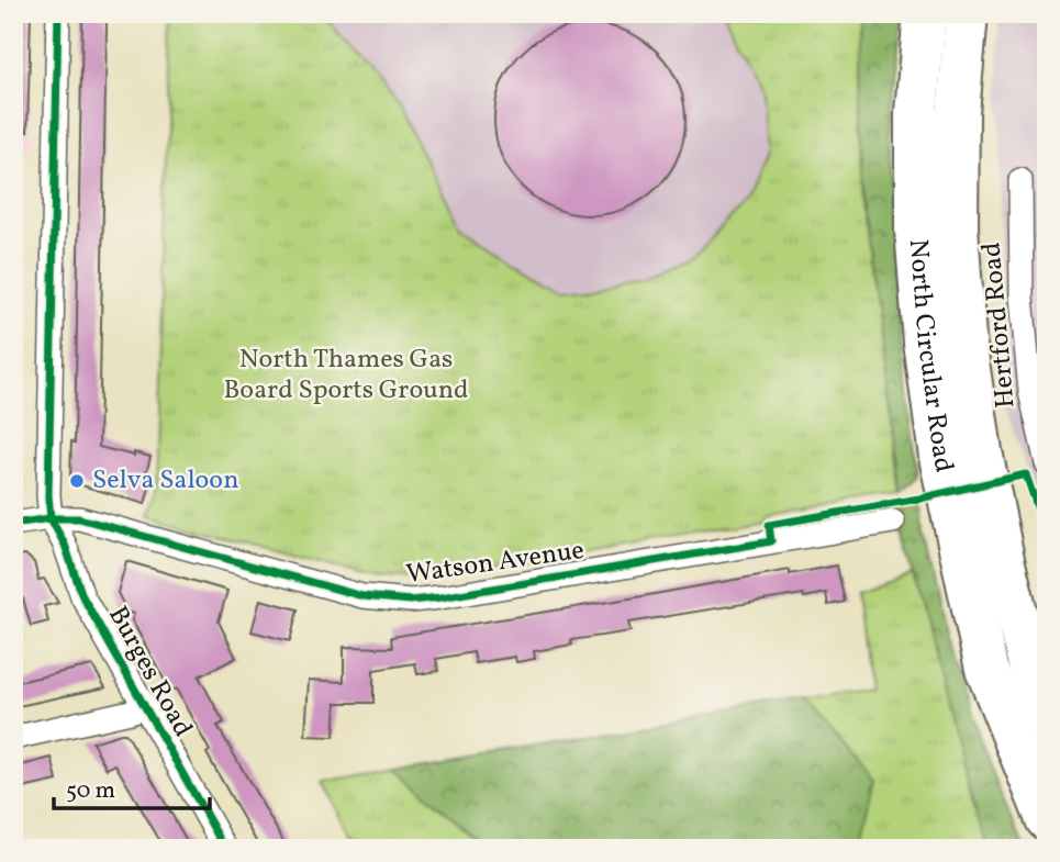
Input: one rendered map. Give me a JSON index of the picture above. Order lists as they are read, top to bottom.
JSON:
{
  "streets": {
    "highway": ["North Circular Road"],
    "street": ["Hertford Road", "Watson Avenue", "Burges Road"]
  },
  "crossings": [
    ["Watson Avenue", "Burges Road"]
  ],
  "parks": ["North Thames Gas Board Sports Ground"],
  "places": ["Selva Saloon"],
  "scale_bar": "50 m"
}
